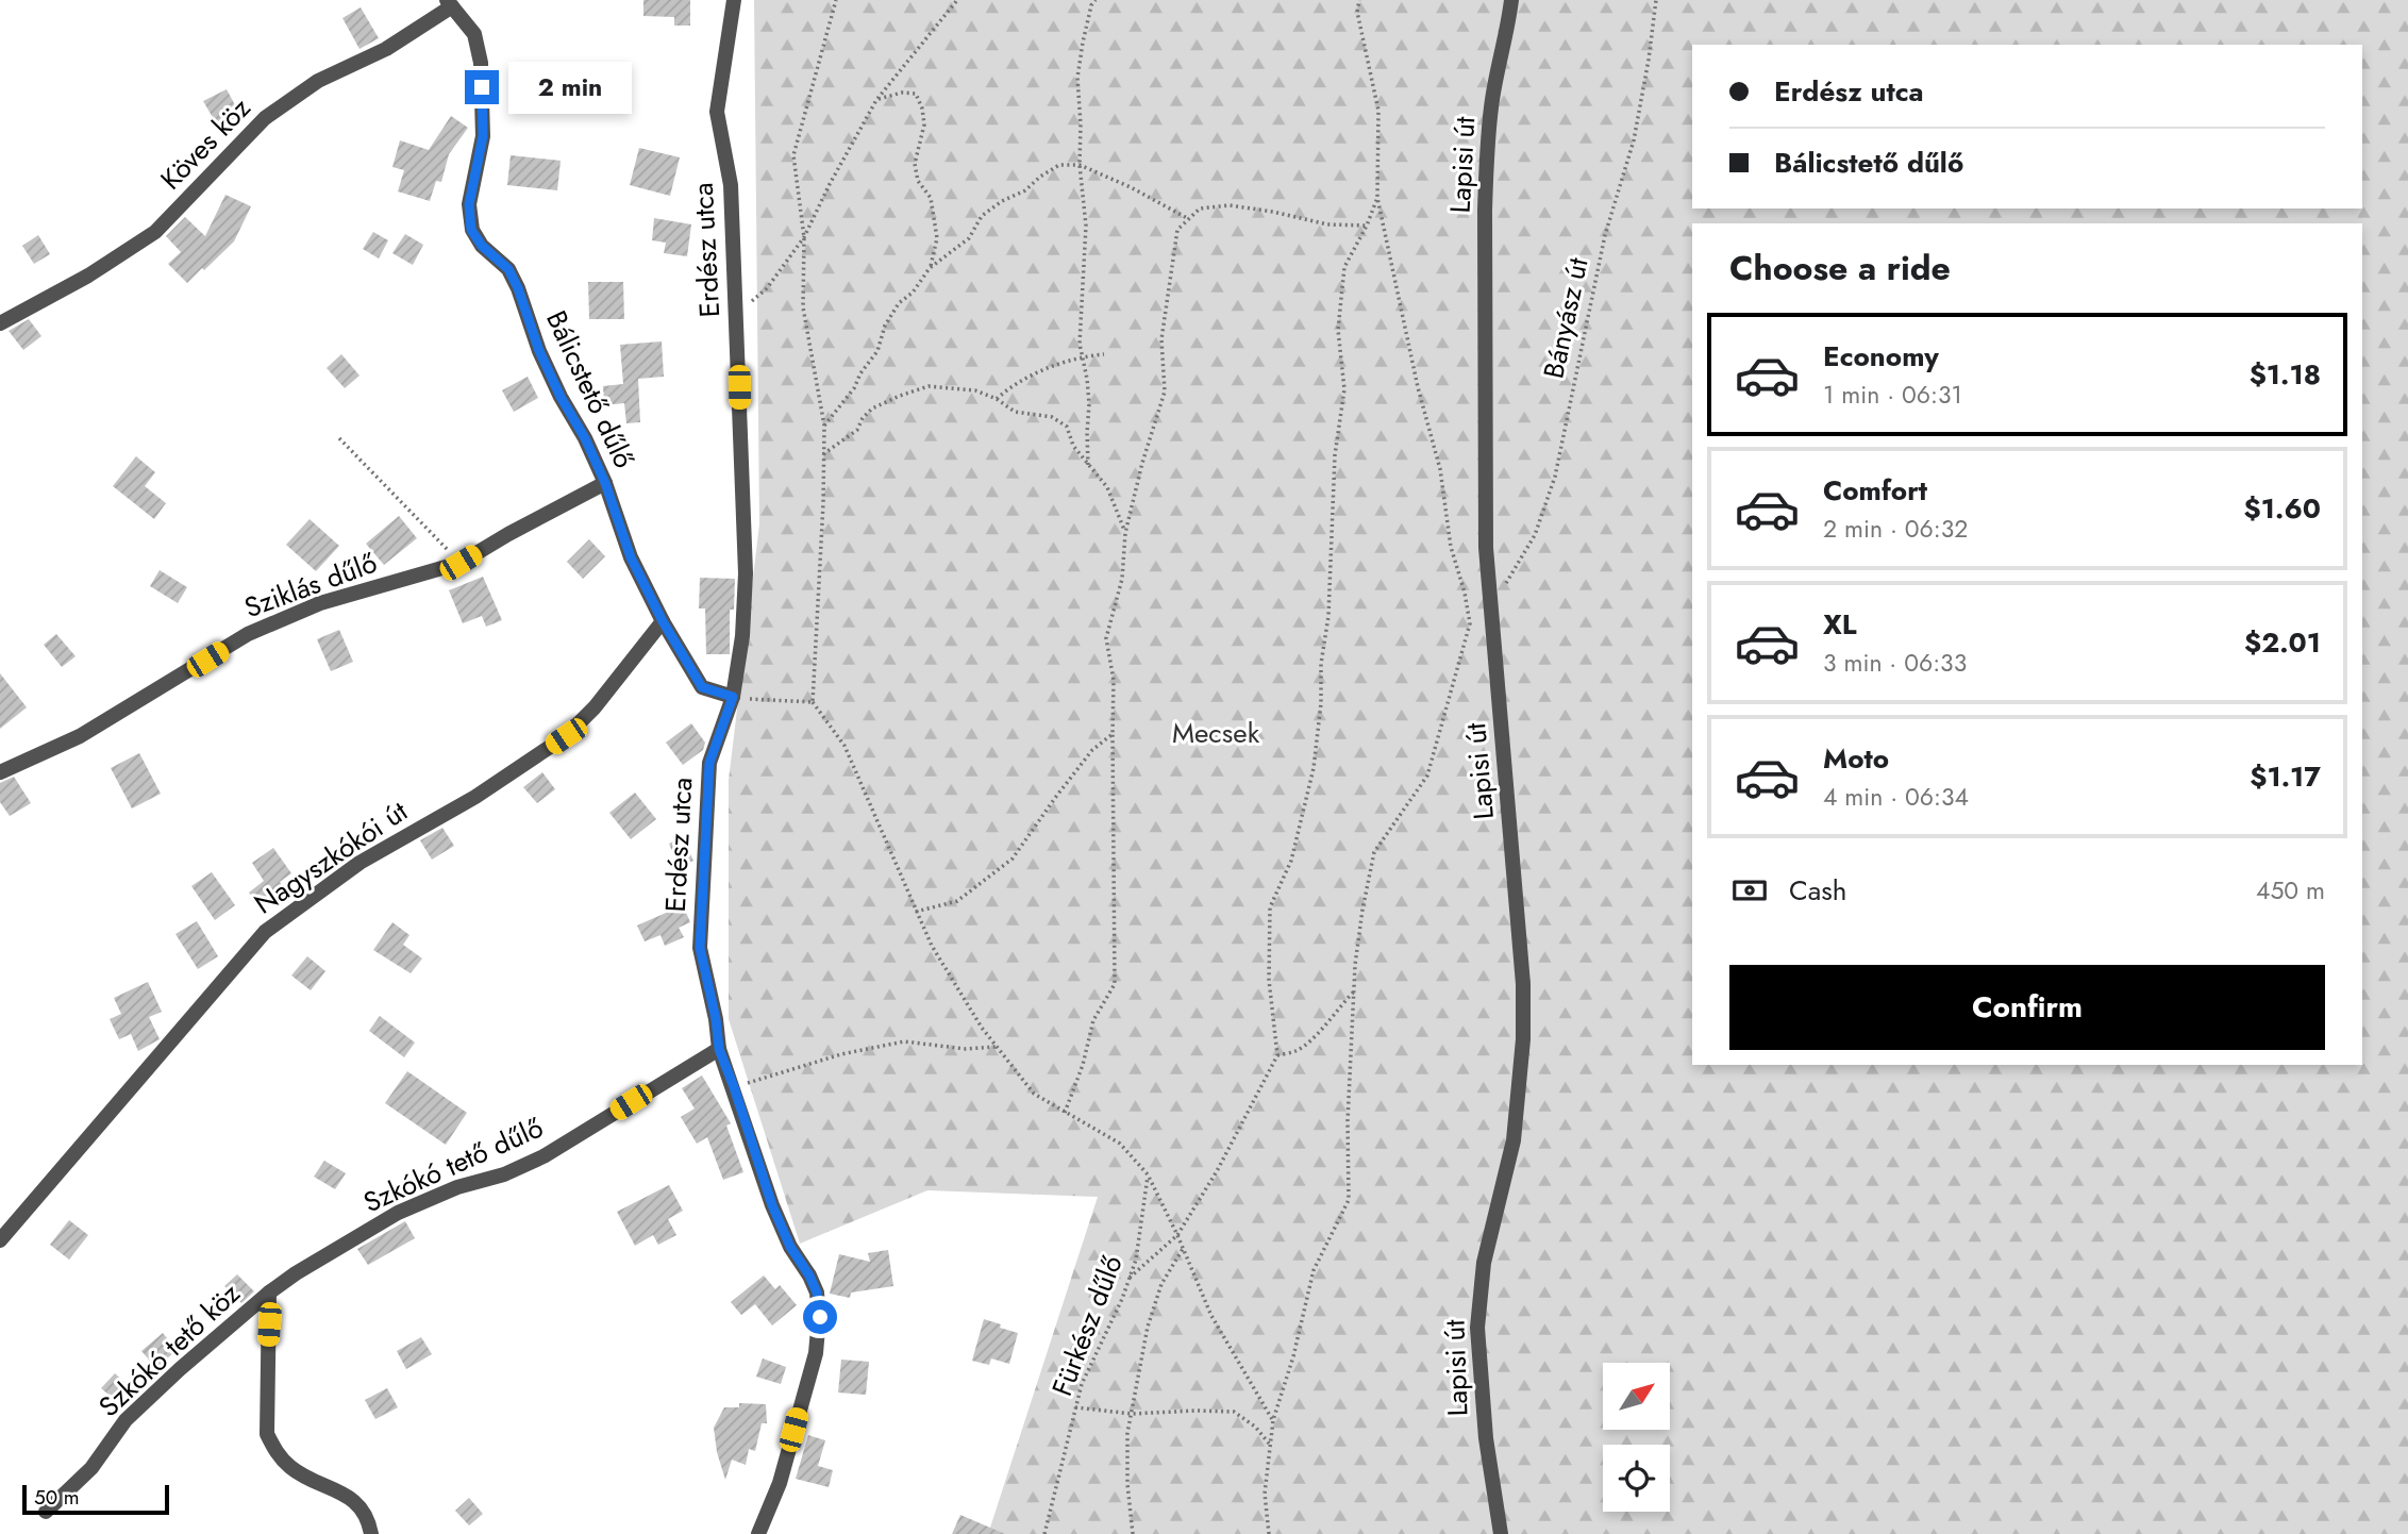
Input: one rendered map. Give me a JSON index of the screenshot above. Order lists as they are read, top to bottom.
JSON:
{
  "streets": {
    "street": [
      "Köves köz",
      "Lapisi út",
      "Erdész utca",
      "Bálicstető dűlő",
      "Sziklás dűlő",
      "Nagyszkókói út",
      "Szkókó tető dűlő",
      "Szkókó tető köz"
    ],
    "path": ["Bányász út", "Fürkész dűlő"]
  },
  "crossings": [
    ["Köves köz", "Bálicstető dűlő"],
    ["Lapisi út", "Bányász út"],
    ["Erdész utca", "Bálicstető dűlő"],
    ["Erdész utca", "Szkókó tető dűlő"],
    ["Bálicstető dűlő", "Sziklás dűlő"],
    ["Bálicstető dűlő", "Nagyszkókói út"],
    ["Szkókó tető dűlő", "Szkókó tető köz"]
  ],
  "parks": ["Mecsek"],
  "scale_bar": "50 m",
  "north": "top right",
  "page": {
    "banner": ["Erdész utca", "Bálicstető dűlő"],
    "bubble": "2 min",
    "heading": "Choose a ride",
    "list": [
      {
        "name": "Economy",
        "note": "1 min · 06:31",
        "value": "$1.18"
      },
      {
        "name": "Comfort",
        "note": "2 min · 06:32",
        "value": "$1.60"
      },
      {
        "name": "XL",
        "note": "3 min · 06:33",
        "value": "$2.01"
      },
      {
        "name": "Moto",
        "note": "4 min · 06:34",
        "value": "$1.17"
      }
    ],
    "pay": ["Cash", "450 m"],
    "buttons": "Confirm",
    "scale": "50 m"
  }
}
